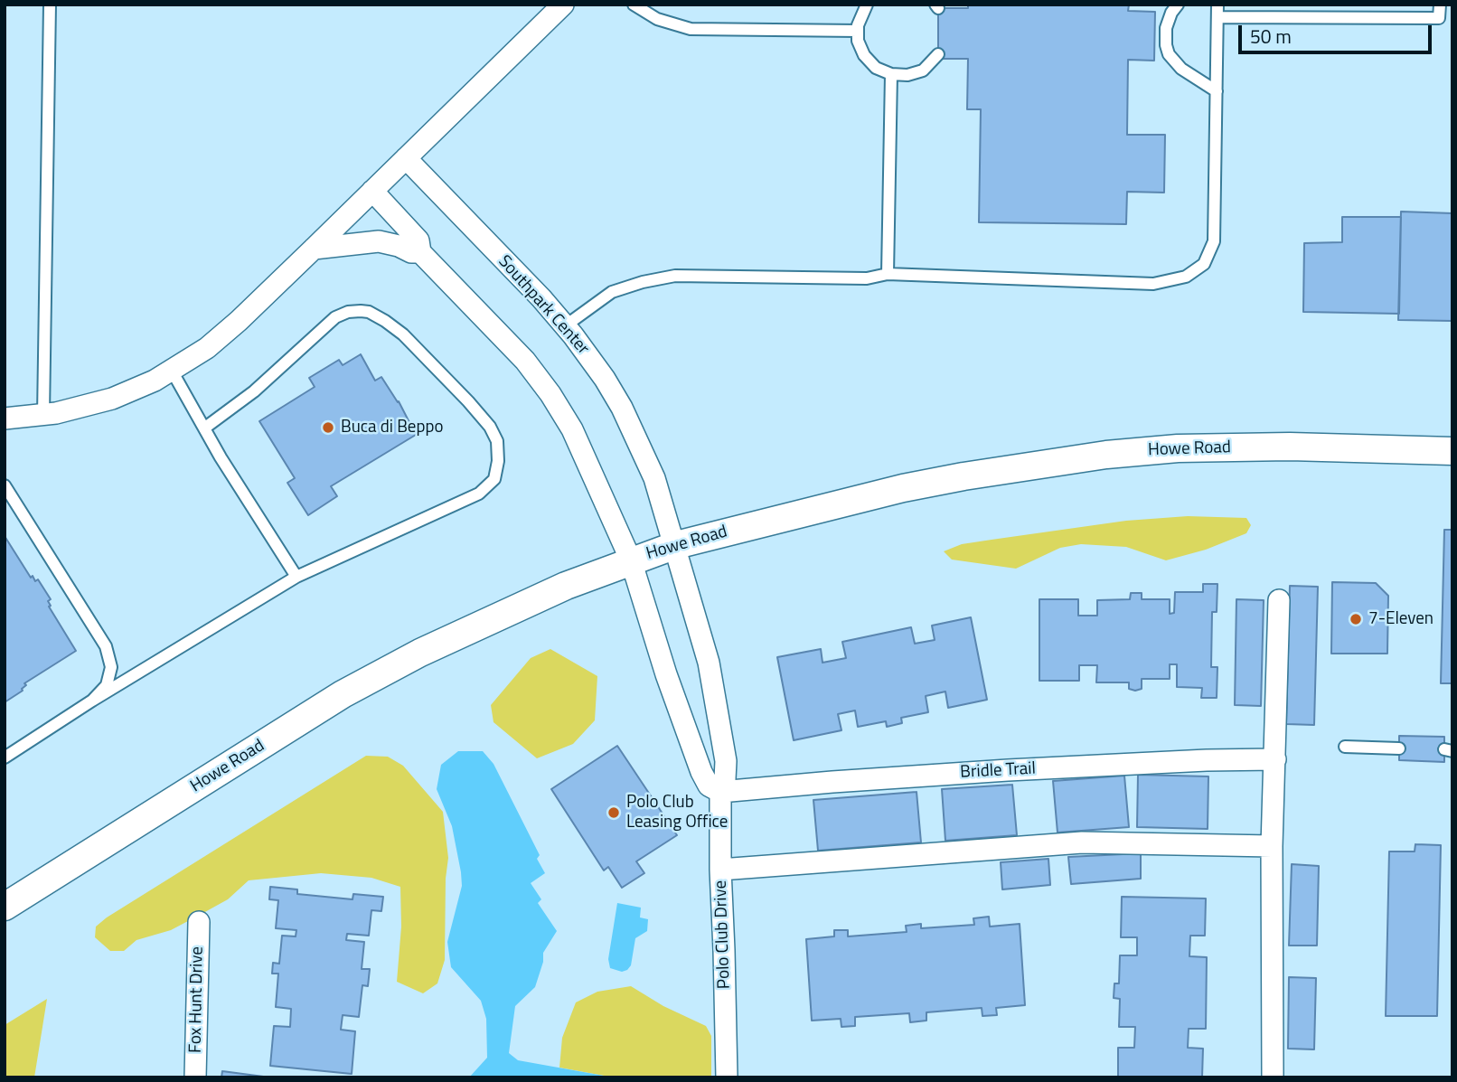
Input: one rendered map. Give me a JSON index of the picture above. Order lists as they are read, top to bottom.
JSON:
{
  "streets": {
    "street": [
      "Southpark Center",
      "Howe Road",
      "Bridle Trail",
      "Polo Club Drive",
      "Fox Hunt Drive"
    ]
  },
  "crossings": [
    ["Southpark Center", "Howe Road"],
    ["Southpark Center", "Polo Club Drive"],
    ["Howe Road", "Polo Club Drive"],
    ["Bridle Trail", "Polo Club Drive"]
  ],
  "places": ["Buca di Beppo", "7-Eleven", "Polo Club Leasing Office"],
  "scale_bar": "50 m"
}
